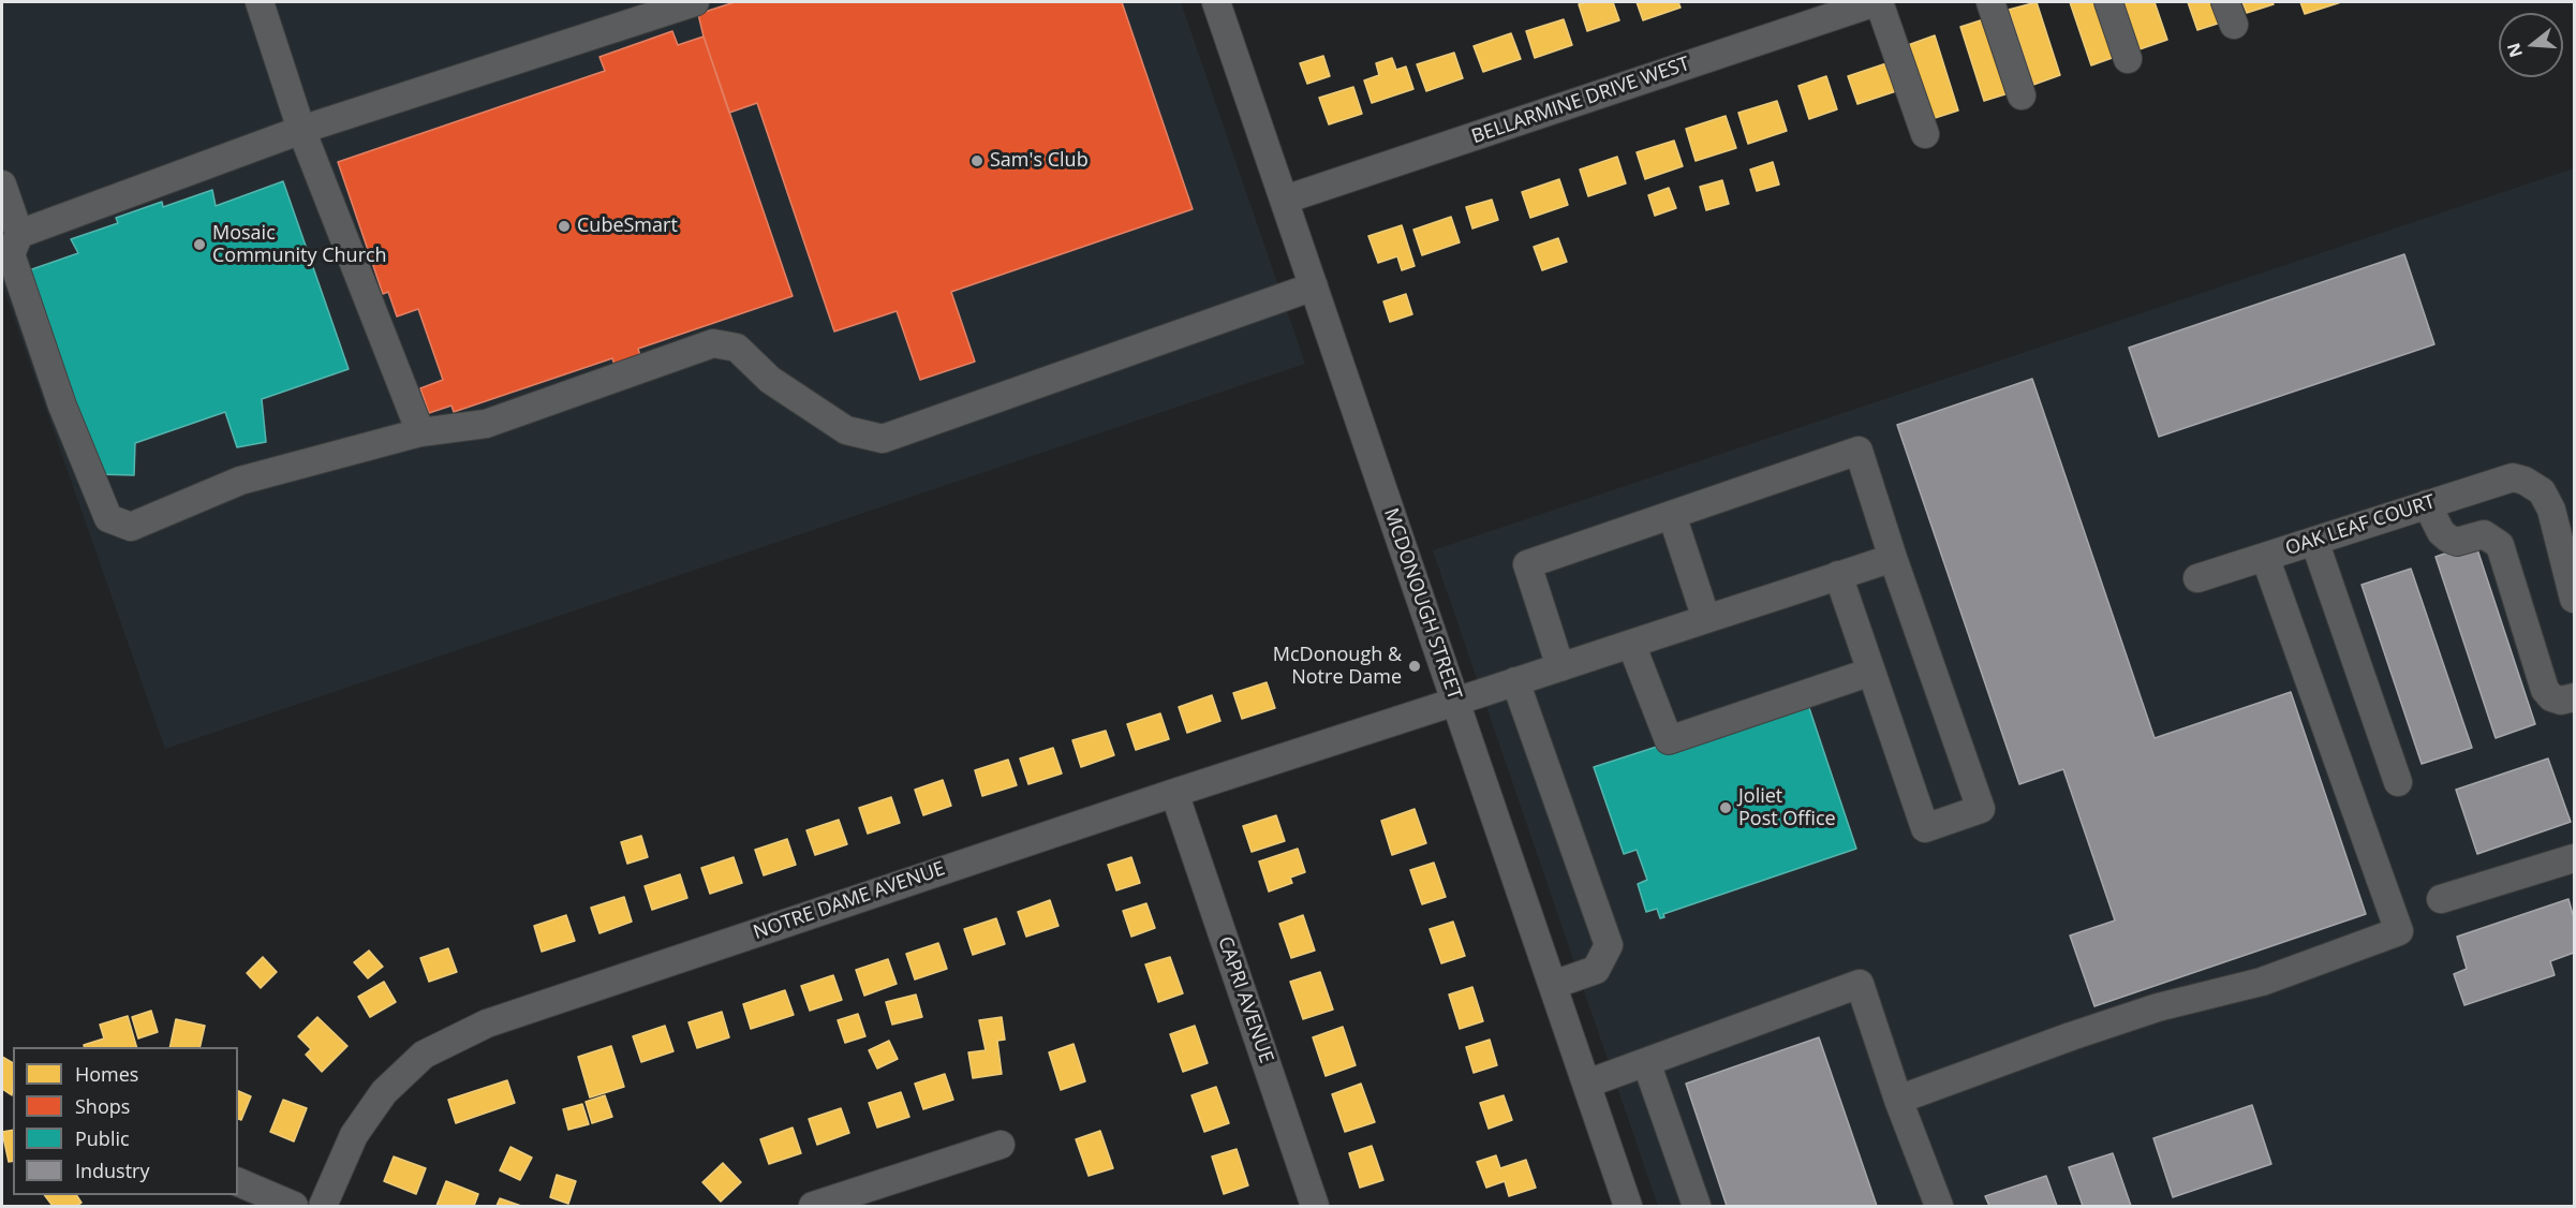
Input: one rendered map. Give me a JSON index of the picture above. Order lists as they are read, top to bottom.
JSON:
{
  "streets": {
    "street": [
      "BELLARMINE DRIVE WEST",
      "OAK LEAF COURT",
      "MCDONOUGH STREET",
      "NOTRE DAME AVENUE",
      "CAPRI AVENUE"
    ]
  },
  "crossings": [
    ["BELLARMINE DRIVE WEST", "MCDONOUGH STREET"],
    ["MCDONOUGH STREET", "NOTRE DAME AVENUE"],
    ["NOTRE DAME AVENUE", "CAPRI AVENUE"]
  ],
  "places": [
    "Sam's Club",
    "CubeSmart",
    "Mosaic Community Church",
    "McDonough & Notre Dame",
    "Joliet Post Office"
  ],
  "legend": [
    "Homes",
    "Shops",
    "Public",
    "Industry"
  ],
  "north": "left"
}
